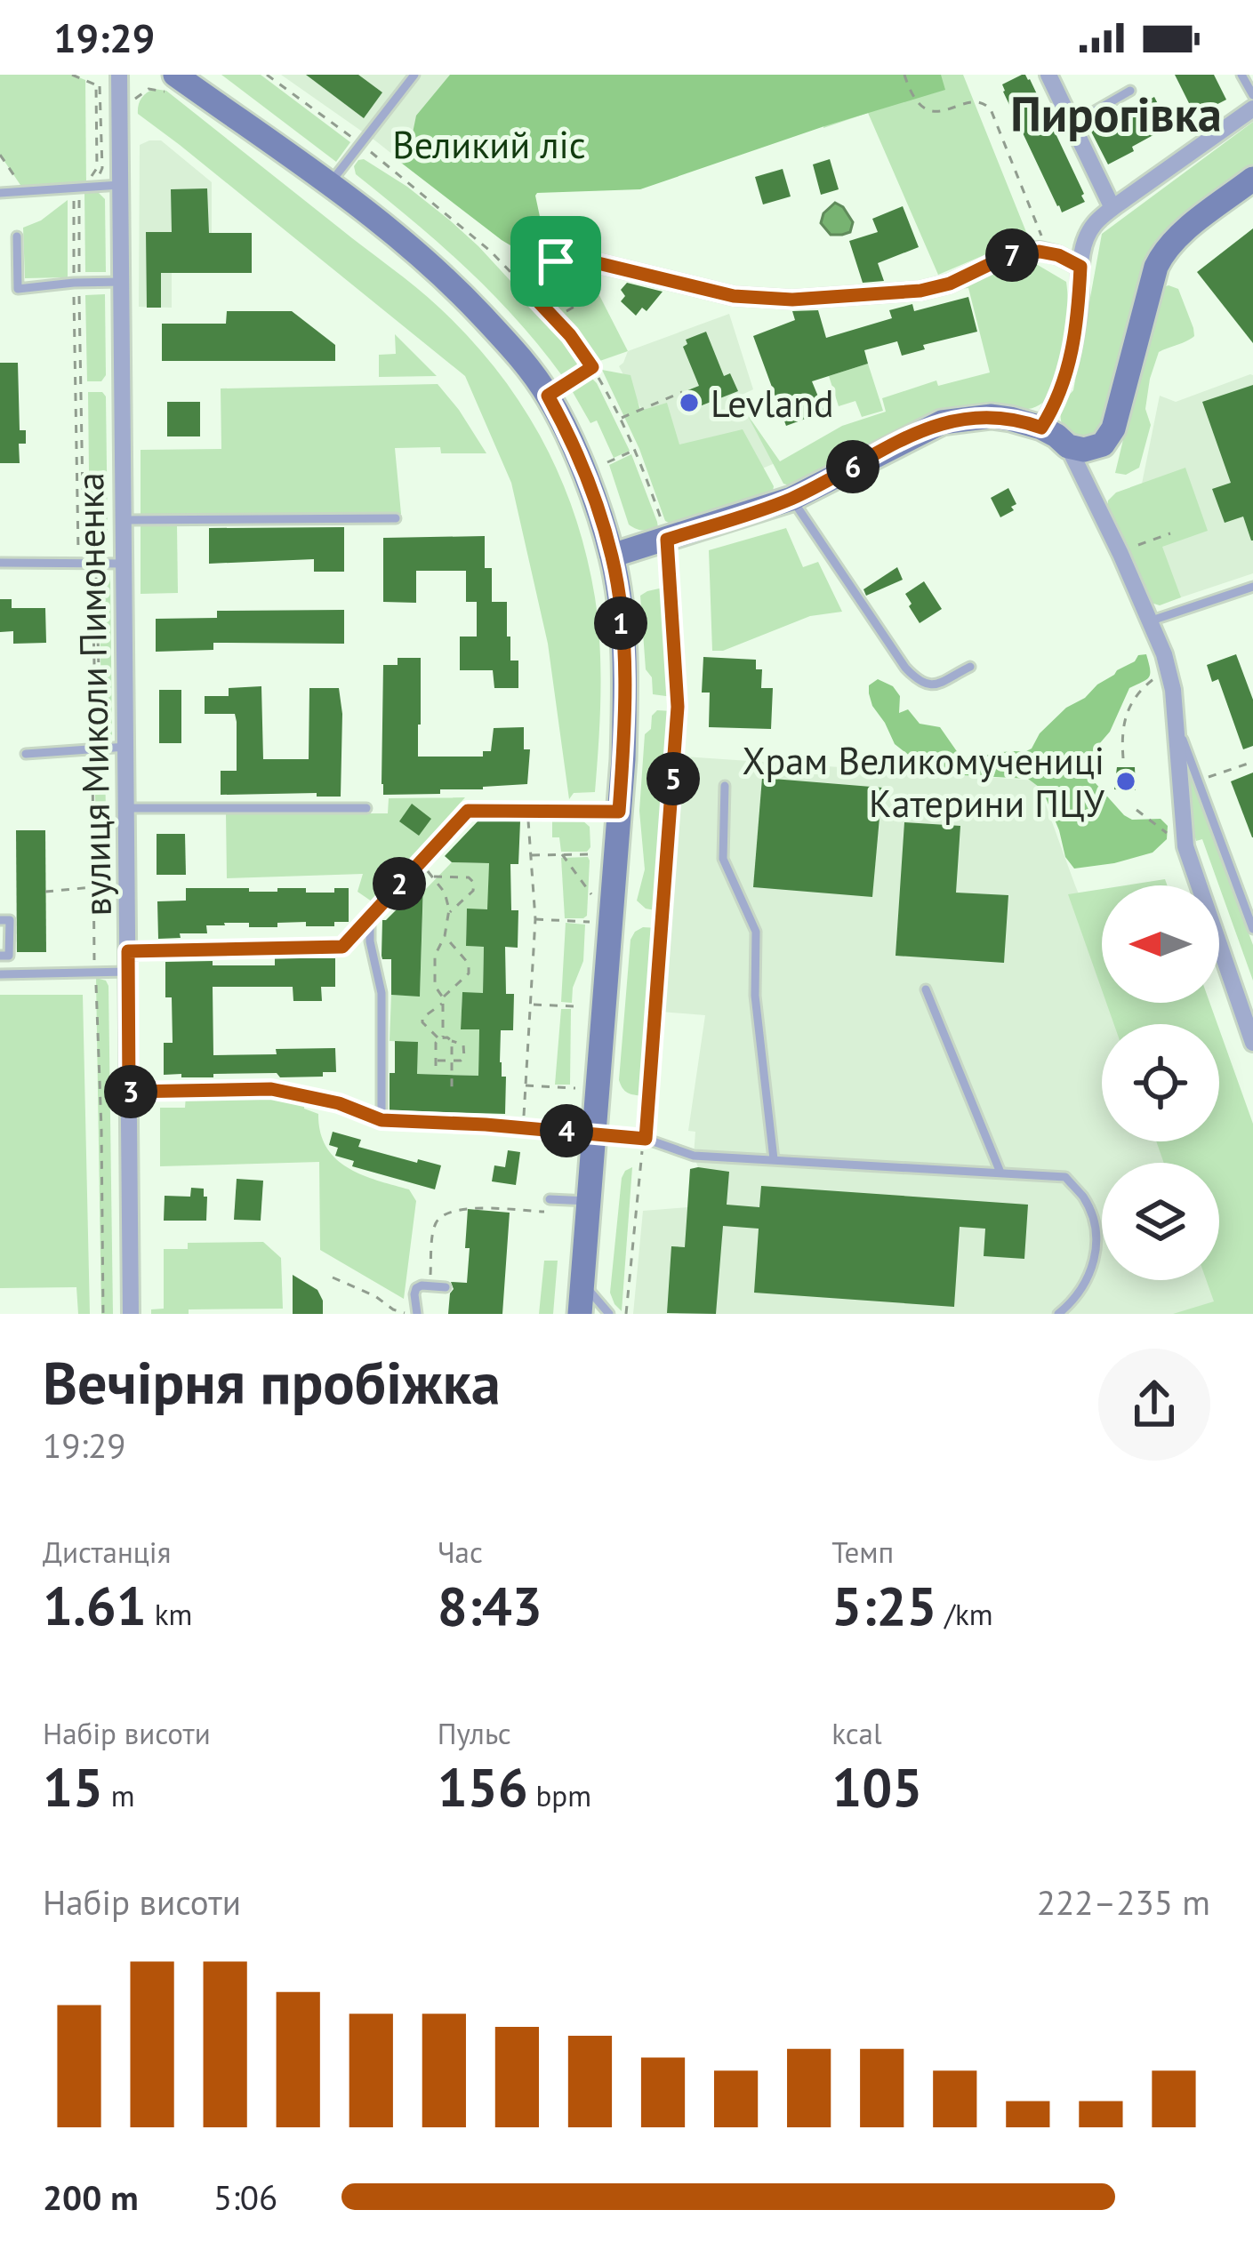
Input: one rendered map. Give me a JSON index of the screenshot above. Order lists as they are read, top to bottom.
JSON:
{
  "streets": {
    "street": ["вулиця Миколи Пимоненка"]
  },
  "districts": ["Пирогівка"],
  "parks": ["Великий ліс"],
  "places": ["Levland", "Храм Великомучениці Катерини ПЦУ"],
  "north": "left",
  "page": {
    "status": "19:29",
    "pins": [
      "7",
      "6",
      "1",
      "5",
      "2",
      "3",
      "4"
    ],
    "heading": ["Вечірня пробіжка", "19:29"],
    "stats": [
      ["Дистанція", "1.61 km"],
      ["Час", "8:43"],
      ["Темп", "5:25 /km"],
      ["Набір висоти", "15 m"],
      ["Пульс", "156 bpm"],
      ["kcal", "105"]
    ],
    "chart": ["Набір висоти", "222–235 m"],
    "list": [
      {
        "name": "200 m",
        "note": "5:06"
      }
    ]
  }
}
